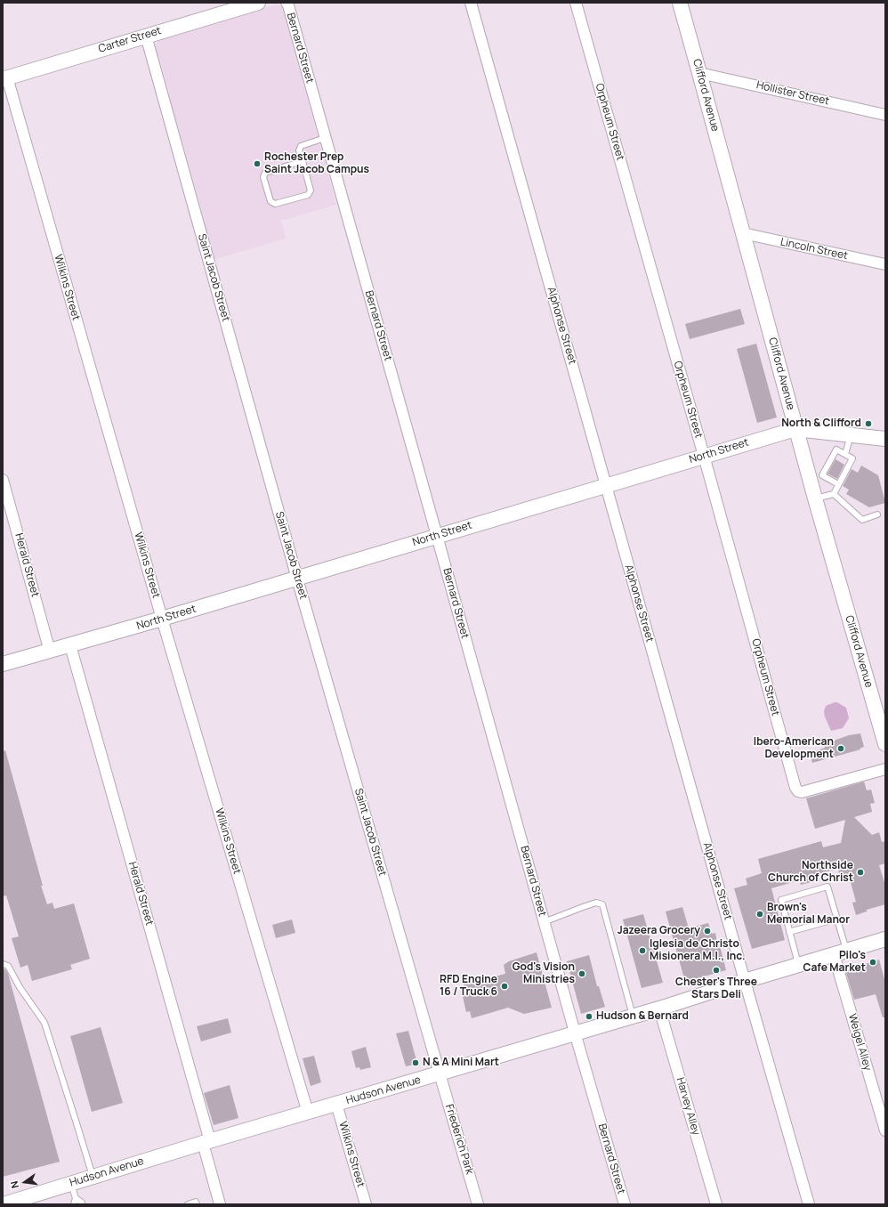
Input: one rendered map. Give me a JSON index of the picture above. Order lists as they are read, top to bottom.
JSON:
{
  "streets": {
    "main road": [
      "Carter Street",
      "Clifford Avenue",
      "North Street",
      "Hudson Avenue"
    ],
    "street": [
      "Bernard Street",
      "Hollister Street",
      "Orpheum Street",
      "Lincoln Street",
      "Saint Jacob Street",
      "Wilkins Street",
      "Alphonse Street",
      "Herald Street",
      "Weigel Alley",
      "Harvey Alley",
      "Friederich Park"
    ]
  },
  "crossings": [
    ["Carter Street", "Saint Jacob Street"],
    ["Carter Street", "Wilkins Street"],
    ["Bernard Street", "North Street"],
    ["Bernard Street", "Hudson Avenue"],
    ["Hollister Street", "Clifford Avenue"],
    ["Clifford Avenue", "Lincoln Street"],
    ["Clifford Avenue", "North Street"],
    ["Orpheum Street", "North Street"],
    ["Saint Jacob Street", "North Street"],
    ["Saint Jacob Street", "Hudson Avenue"],
    ["Saint Jacob Street", "Friederich Park"],
    ["Wilkins Street", "North Street"],
    ["Wilkins Street", "Hudson Avenue"],
    ["Alphonse Street", "North Street"],
    ["Alphonse Street", "Hudson Avenue"],
    ["North Street", "Herald Street"],
    ["Herald Street", "Hudson Avenue"],
    ["Weigel Alley", "Hudson Avenue"],
    ["Hudson Avenue", "Harvey Alley"],
    ["Hudson Avenue", "Friederich Park"]
  ],
  "places": [
    "Rochester Prep Saint Jacob Campus",
    "North & Clifford",
    "Ibero-American Development",
    "Northside Church of Christ",
    "Brown's Memorial Manor",
    "Jazeera Grocery",
    "Iglesia de Christo Misionera M.I., Inc.",
    "Pilo's Cafe Market",
    "Chester's Three Stars Deli",
    "God's Vision Ministries",
    "RFD Engine 16 / Truck 6",
    "Hudson & Bernard",
    "N & A Mini Mart"
  ],
  "north": "left"
}
